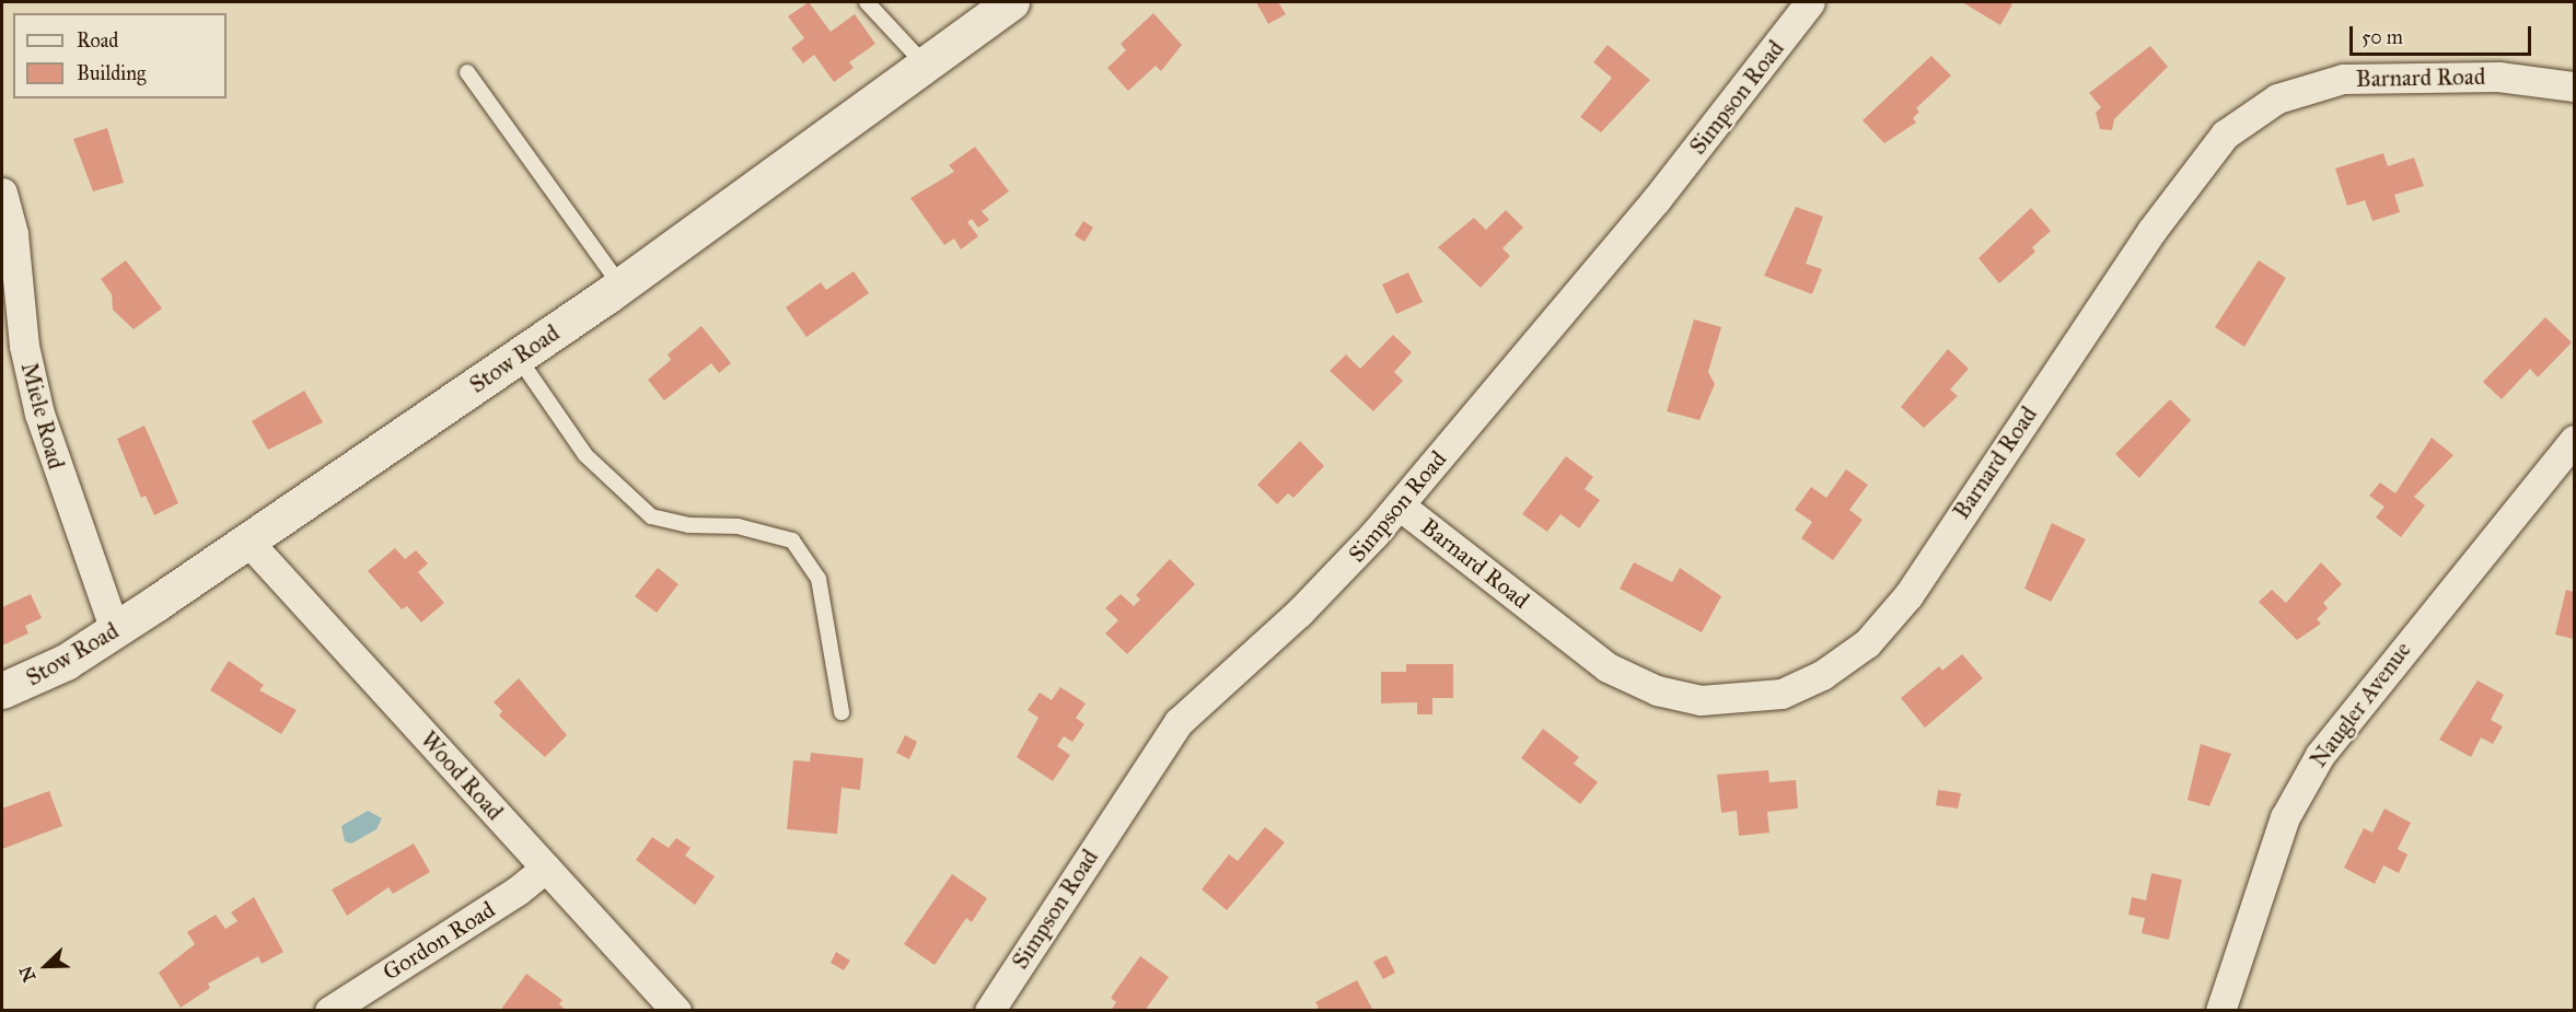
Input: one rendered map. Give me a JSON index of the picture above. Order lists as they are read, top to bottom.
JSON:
{
  "streets": {
    "street": [
      "Barnard Road",
      "Simpson Road",
      "Stow Road",
      "Miele Road",
      "Naugler Avenue",
      "Wood Road",
      "Gordon Road"
    ]
  },
  "crossings": [
    ["Barnard Road", "Simpson Road"],
    ["Stow Road", "Miele Road"],
    ["Stow Road", "Wood Road"],
    ["Wood Road", "Gordon Road"]
  ],
  "legend": ["Road", "Building"],
  "scale_bar": "50 m",
  "north": "bottom left"
}
